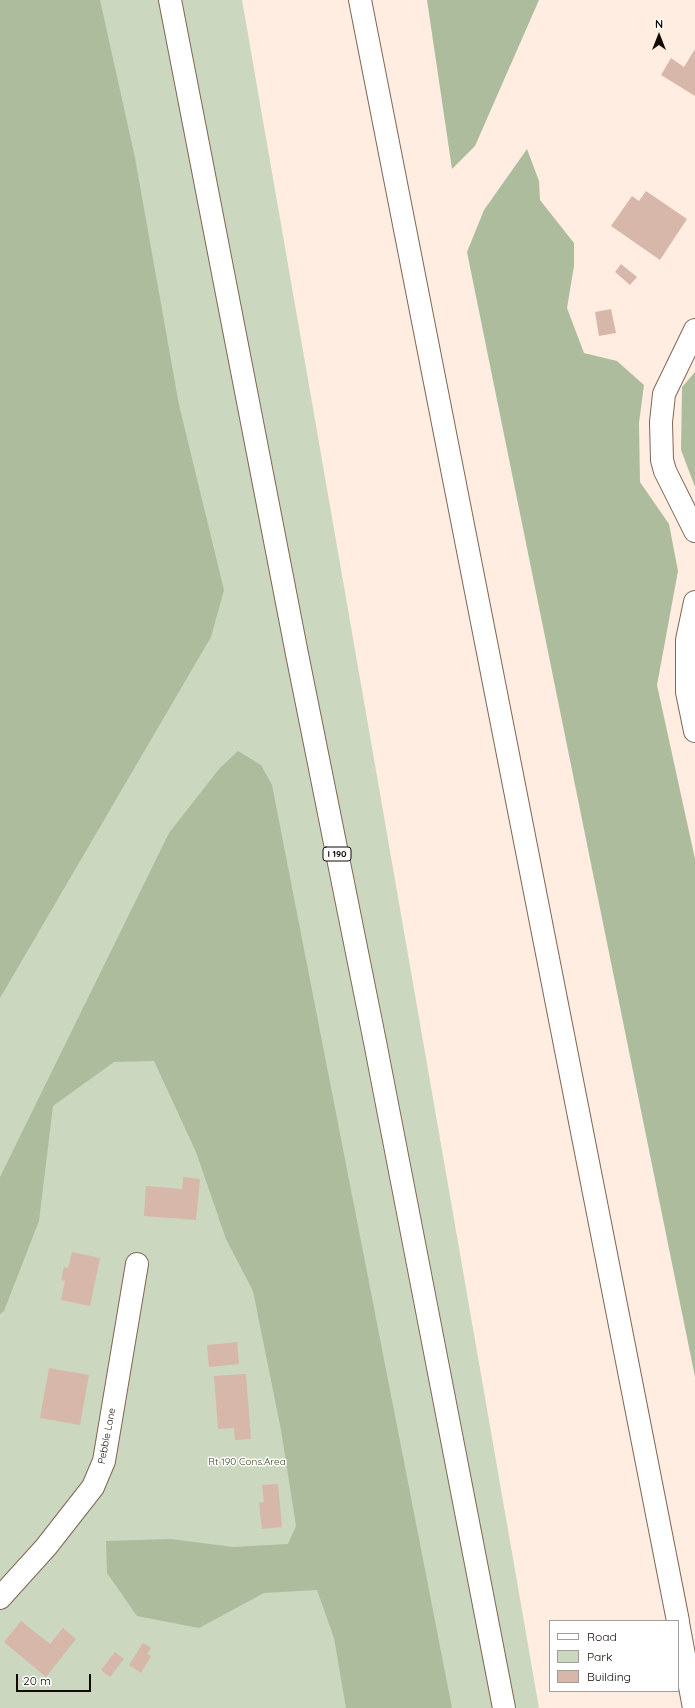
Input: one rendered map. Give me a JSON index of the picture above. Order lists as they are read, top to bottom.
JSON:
{
  "streets": {
    "main road": ["I 190", "Pebble Lane"]
  },
  "parks": ["Rt 190 Cons.Area"],
  "legend": ["Road", "Park", "Building"],
  "scale_bar": "20 m",
  "north": "top"
}
